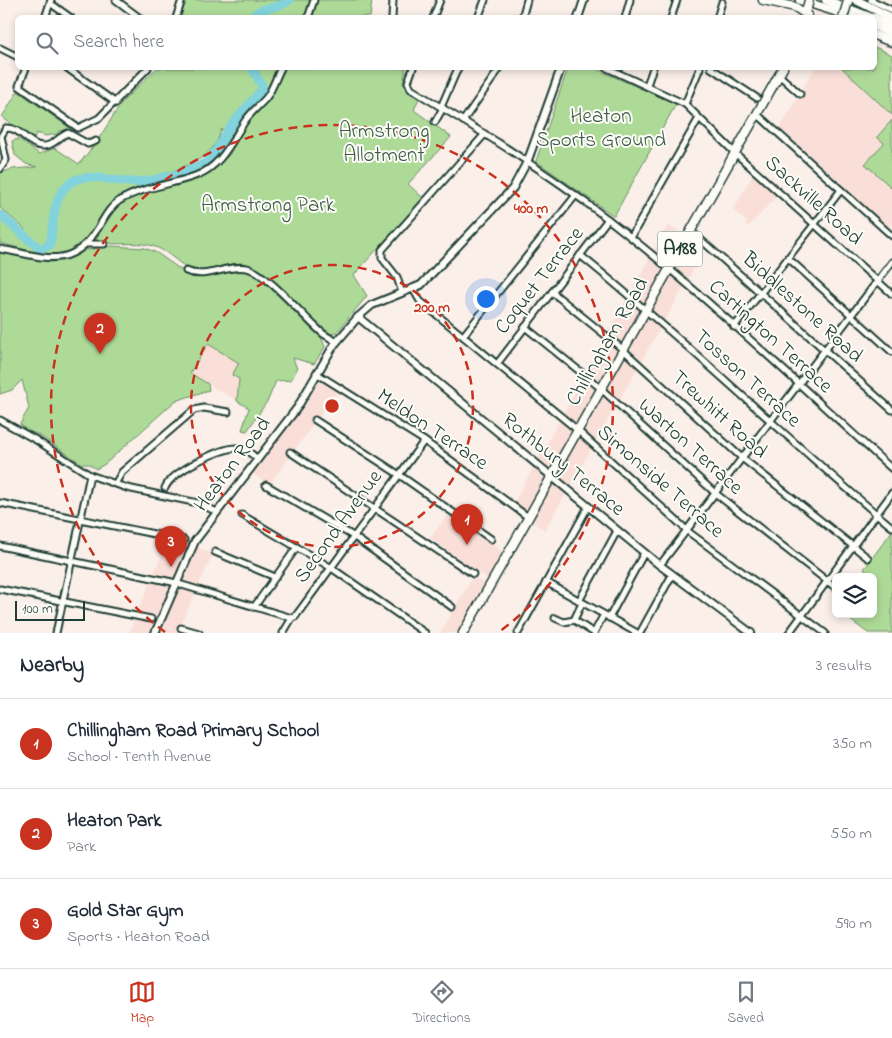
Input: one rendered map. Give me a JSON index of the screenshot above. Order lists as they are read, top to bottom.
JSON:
{
  "streets": {
    "main road": ["A188", "Chillingham Road"],
    "street": [
      "Sackville Road",
      "Coquet Terrace",
      "Biddlestone Road",
      "Cartington Terrace",
      "Tosson Terrace",
      "Trewhitt Road",
      "Meldon Terrace",
      "Warton Terrace",
      "Heaton Road",
      "Rothbury Terrace",
      "Simonside Terrace",
      "Second Avenue"
    ]
  },
  "crossings": [
    ["Sackville Road", "Chillingham Road"],
    ["Coquet Terrace", "Cartington Terrace"],
    ["Coquet Terrace", "Tosson Terrace"],
    ["Coquet Terrace", "Trewhitt Road"],
    ["Coquet Terrace", "Warton Terrace"],
    ["Coquet Terrace", "Simonside Terrace"],
    ["Biddlestone Road", "Chillingham Road"],
    ["Cartington Terrace", "Chillingham Road"],
    ["Chillingham Road", "Tosson Terrace"],
    ["Chillingham Road", "Trewhitt Road"],
    ["Chillingham Road", "Meldon Terrace"],
    ["Chillingham Road", "Warton Terrace"],
    ["Chillingham Road", "Rothbury Terrace"],
    ["Chillingham Road", "Simonside Terrace"],
    ["Meldon Terrace", "Heaton Road"],
    ["Meldon Terrace", "Second Avenue"],
    ["Heaton Road", "Rothbury Terrace"],
    ["Heaton Road", "Simonside Terrace"]
  ],
  "parks": ["Heaton Sports Ground", "Armstrong Allotment", "Armstrong Park"],
  "scale_bar": "100 m",
  "page": {
    "search": "Search here",
    "pins": ["2", "1", "3"],
    "scale": "100 m",
    "heading": ["Nearby", "3 results"],
    "list": [
      {
        "mark": "1",
        "name": "Chillingham Road Primary School",
        "note": "School · Tenth Avenue",
        "value": "350 m"
      },
      {
        "mark": "2",
        "name": "Heaton Park",
        "note": "Park",
        "value": "550 m"
      },
      {
        "mark": "3",
        "name": "Gold Star Gym",
        "note": "Sports · Heaton Road",
        "value": "590 m"
      }
    ],
    "nav": ["Map", "Directions", "Saved"]
  },
  "rings": ["400 m", "200 m"]
}
